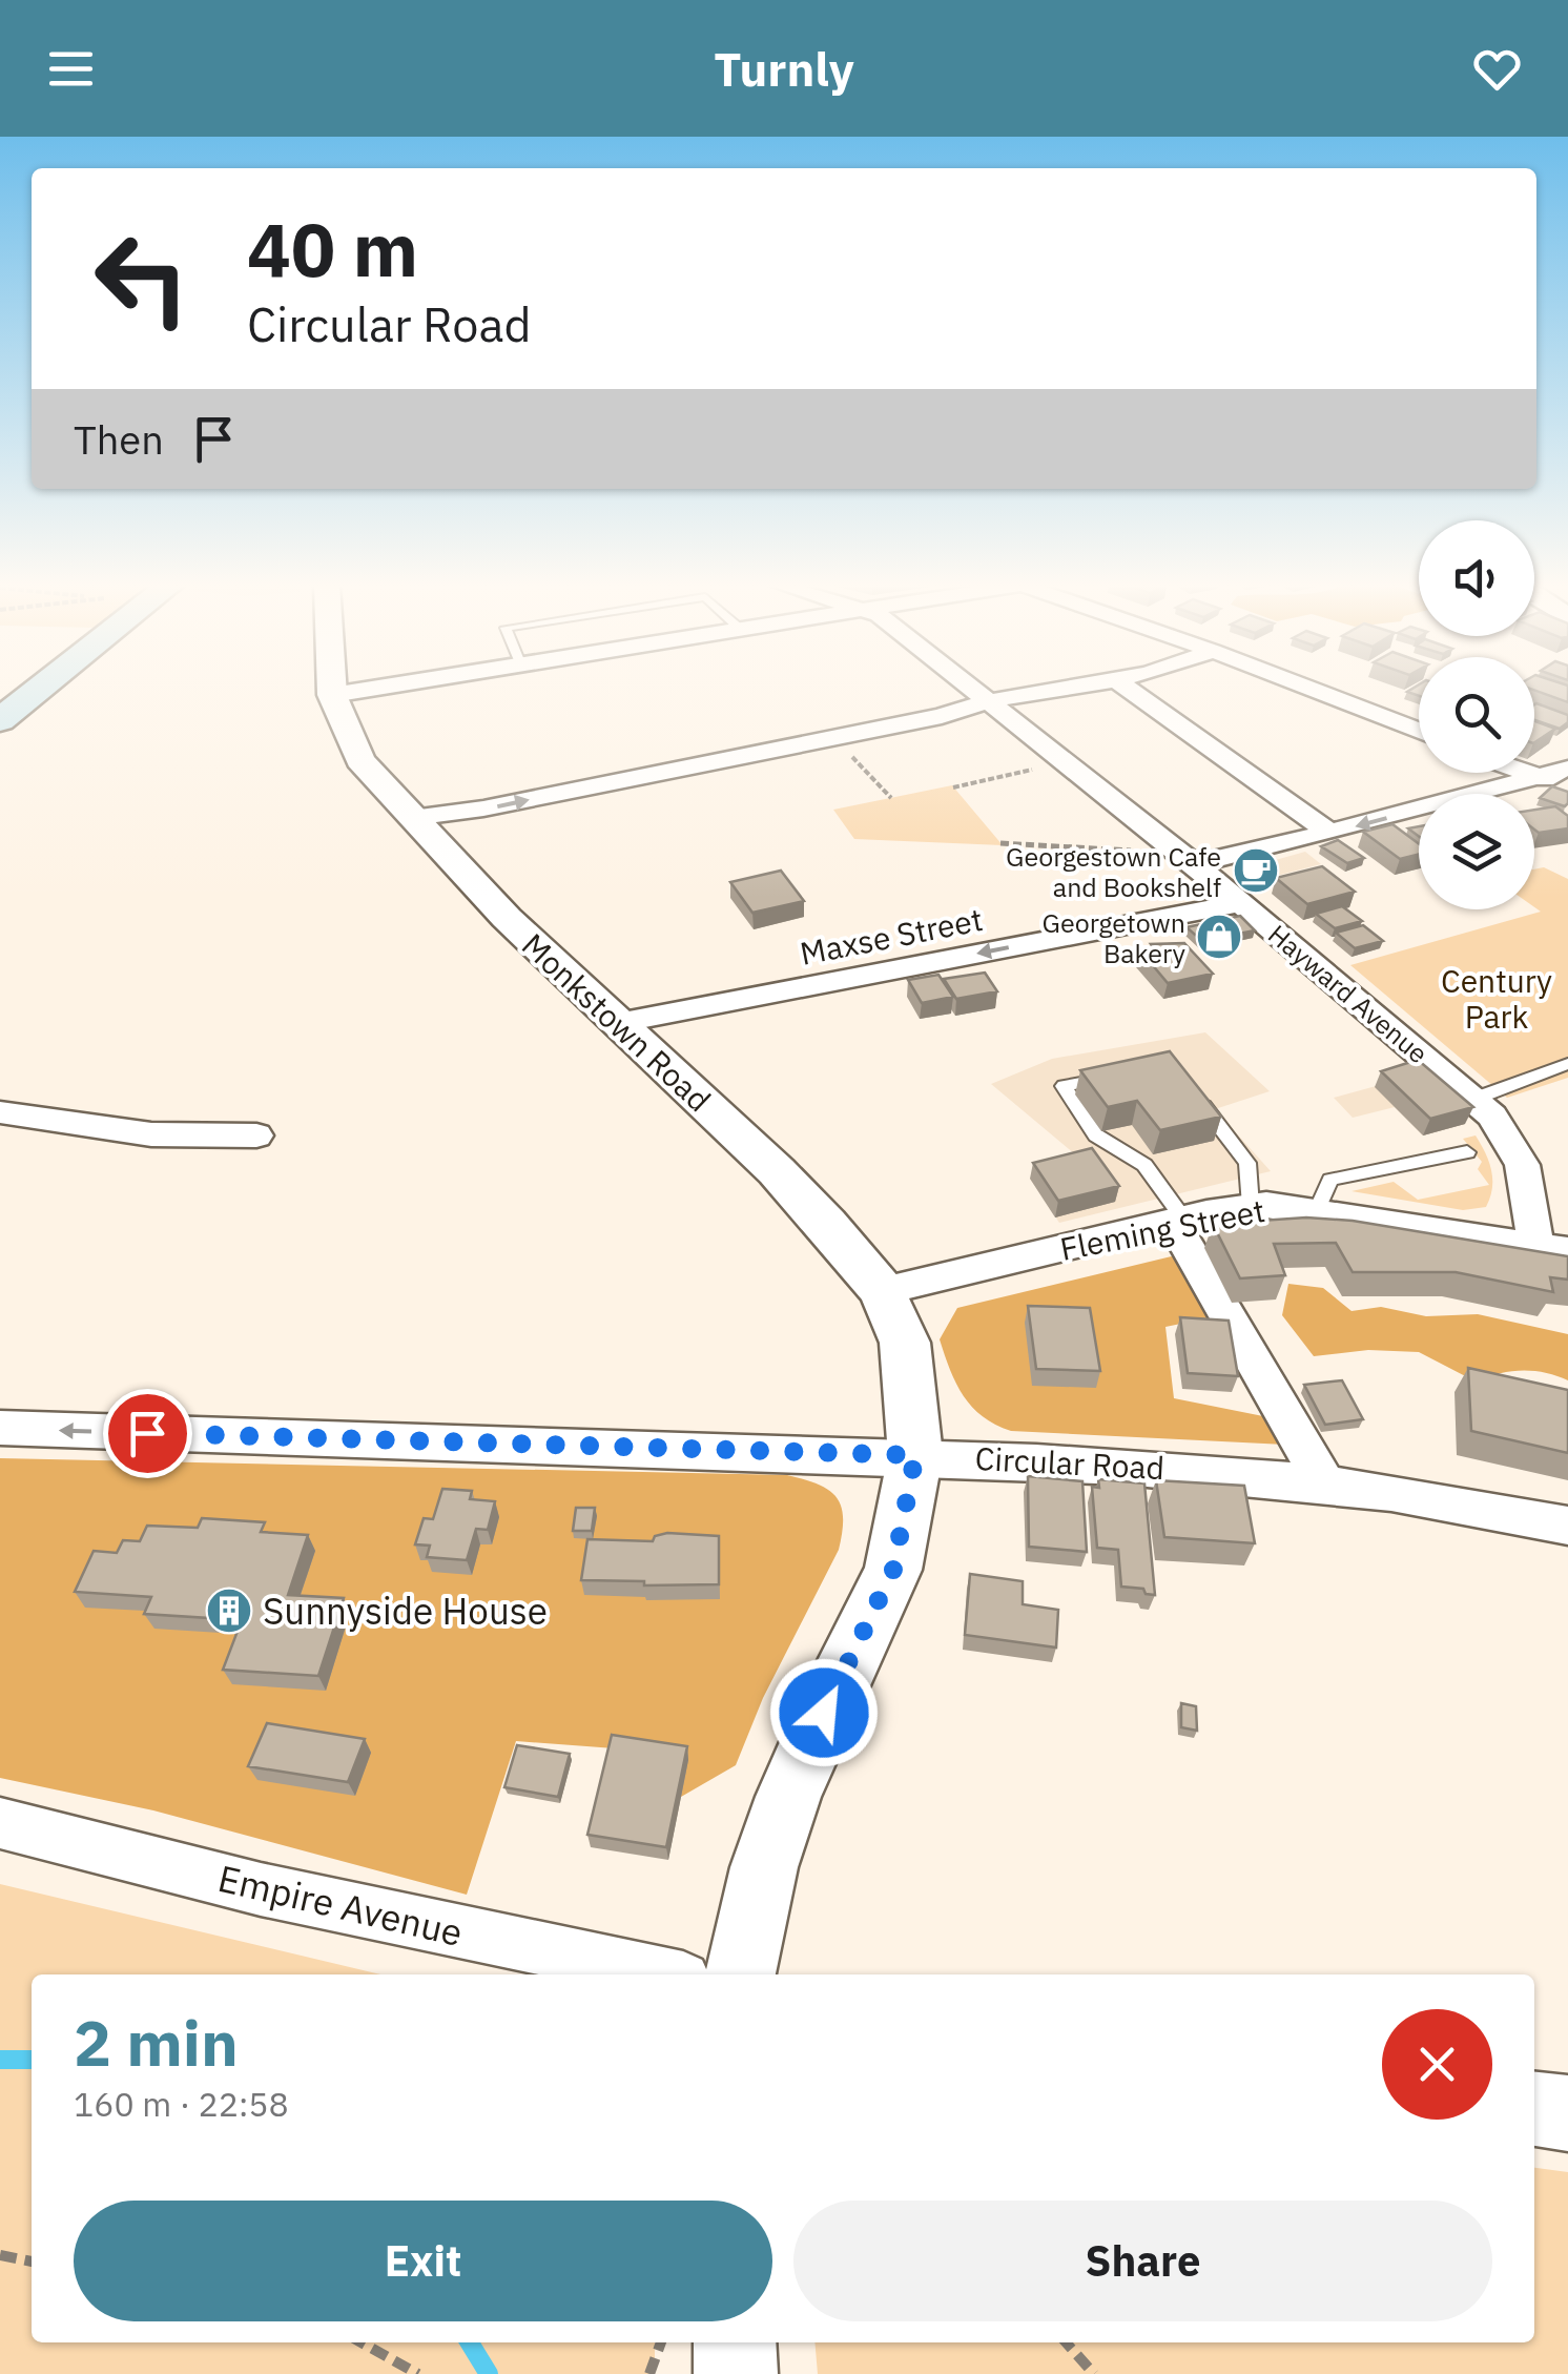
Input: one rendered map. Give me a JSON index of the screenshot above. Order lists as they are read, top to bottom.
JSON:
{
  "streets": {
    "street": [
      "Maxse Street",
      "Hayward Avenue",
      "Monkstown Road",
      "Fleming Street",
      "Circular Road",
      "Empire Avenue"
    ]
  },
  "crossings": [
    ["Maxse Street", "Hayward Avenue"],
    ["Maxse Street", "Monkstown Road"],
    ["Hayward Avenue", "Fleming Street"],
    ["Monkstown Road", "Fleming Street"],
    ["Monkstown Road", "Circular Road"]
  ],
  "one_way": ["Circular Road"],
  "parks": ["Century Park"],
  "places": {
    "cafe": ["Georgestown Cafe and Bookshelf"],
    "shop": ["Georgetown Bakery"],
    "building": ["Sunnyside House"]
  },
  "page": {
    "header": "Turnly",
    "turn": ["40 m", "Circular Road"],
    "then": "Then",
    "heading": ["2 min", "160 m · 22:58"],
    "buttons": ["Exit", "Share"]
  }
}
